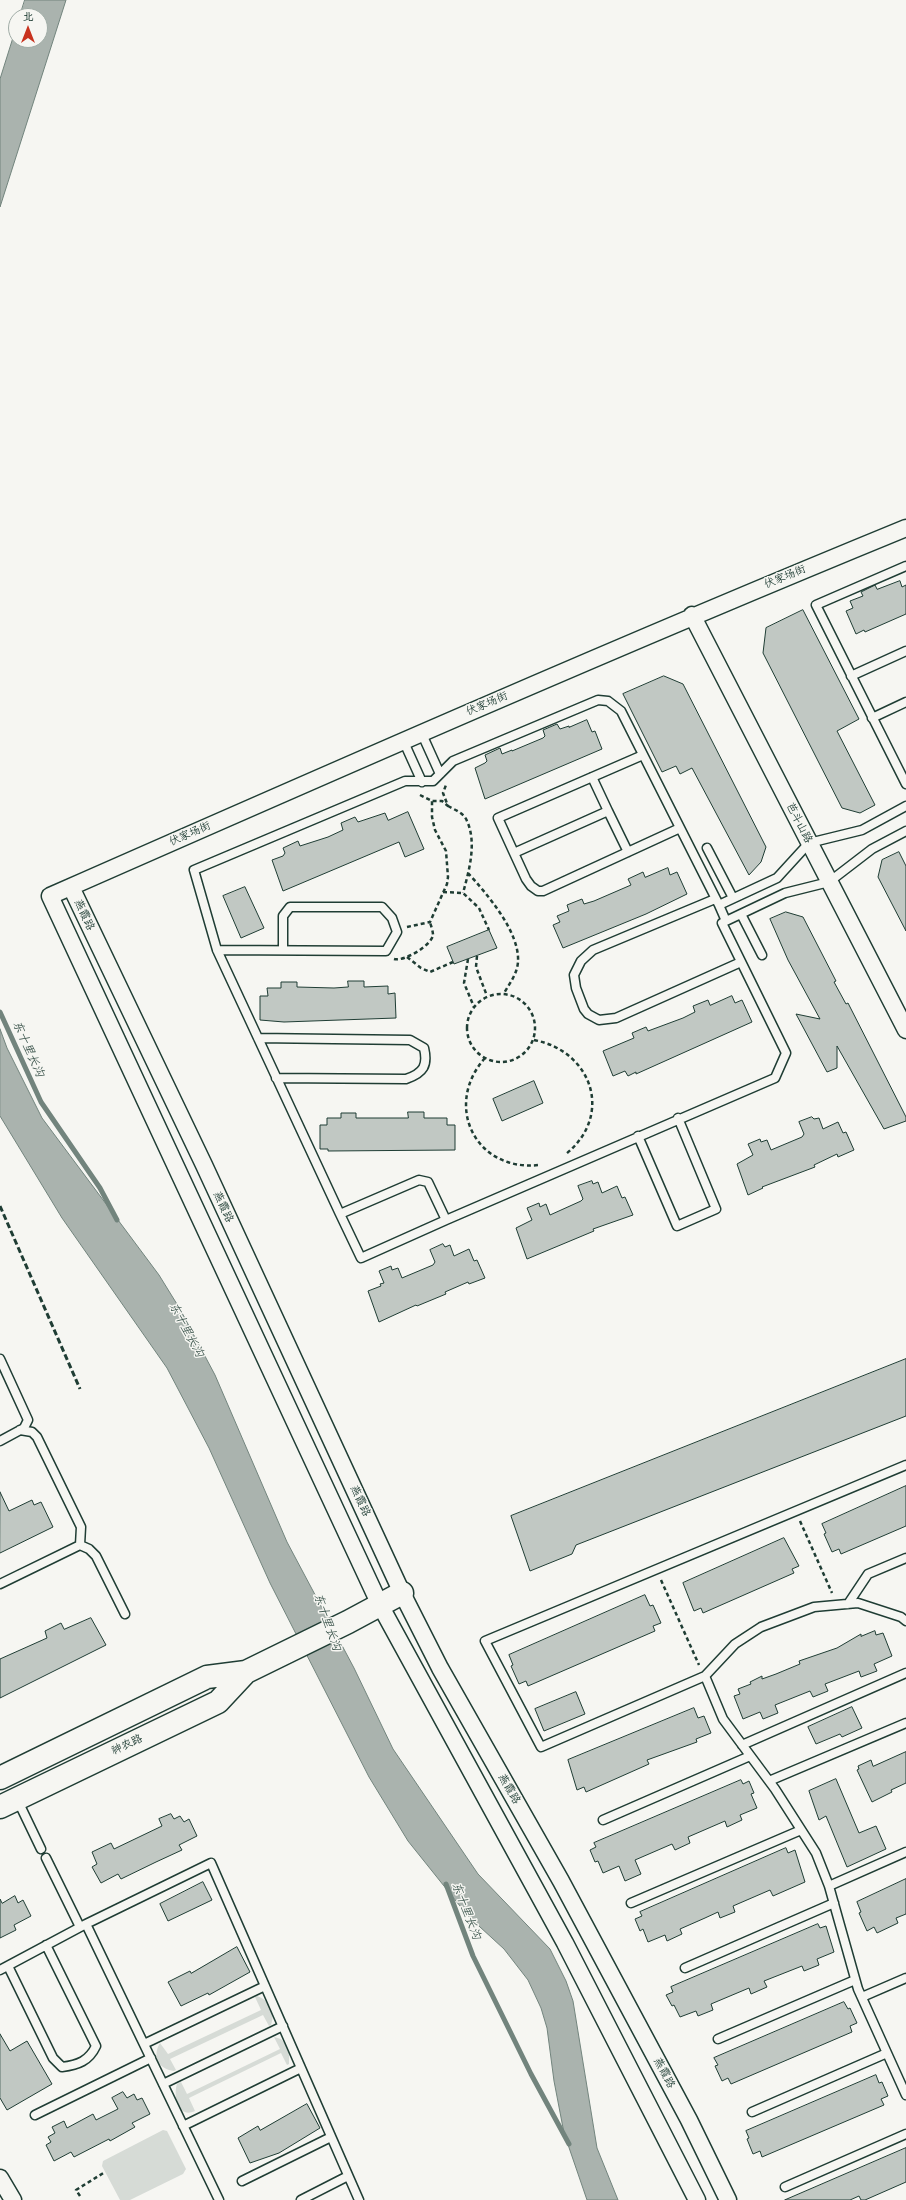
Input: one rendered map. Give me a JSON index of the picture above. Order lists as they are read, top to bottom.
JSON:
{
  "streets": {
    "street": [
      "伏家场街",
      "芭斗山路",
      "燕霞路",
      "神农路"
    ]
  },
  "crossings": [
    ["伏家场街", "芭斗山路"],
    ["伏家场街", "燕霞路"],
    ["燕霞路", "神农路"]
  ],
  "water": ["东十里长沟"],
  "north": "top"
}
